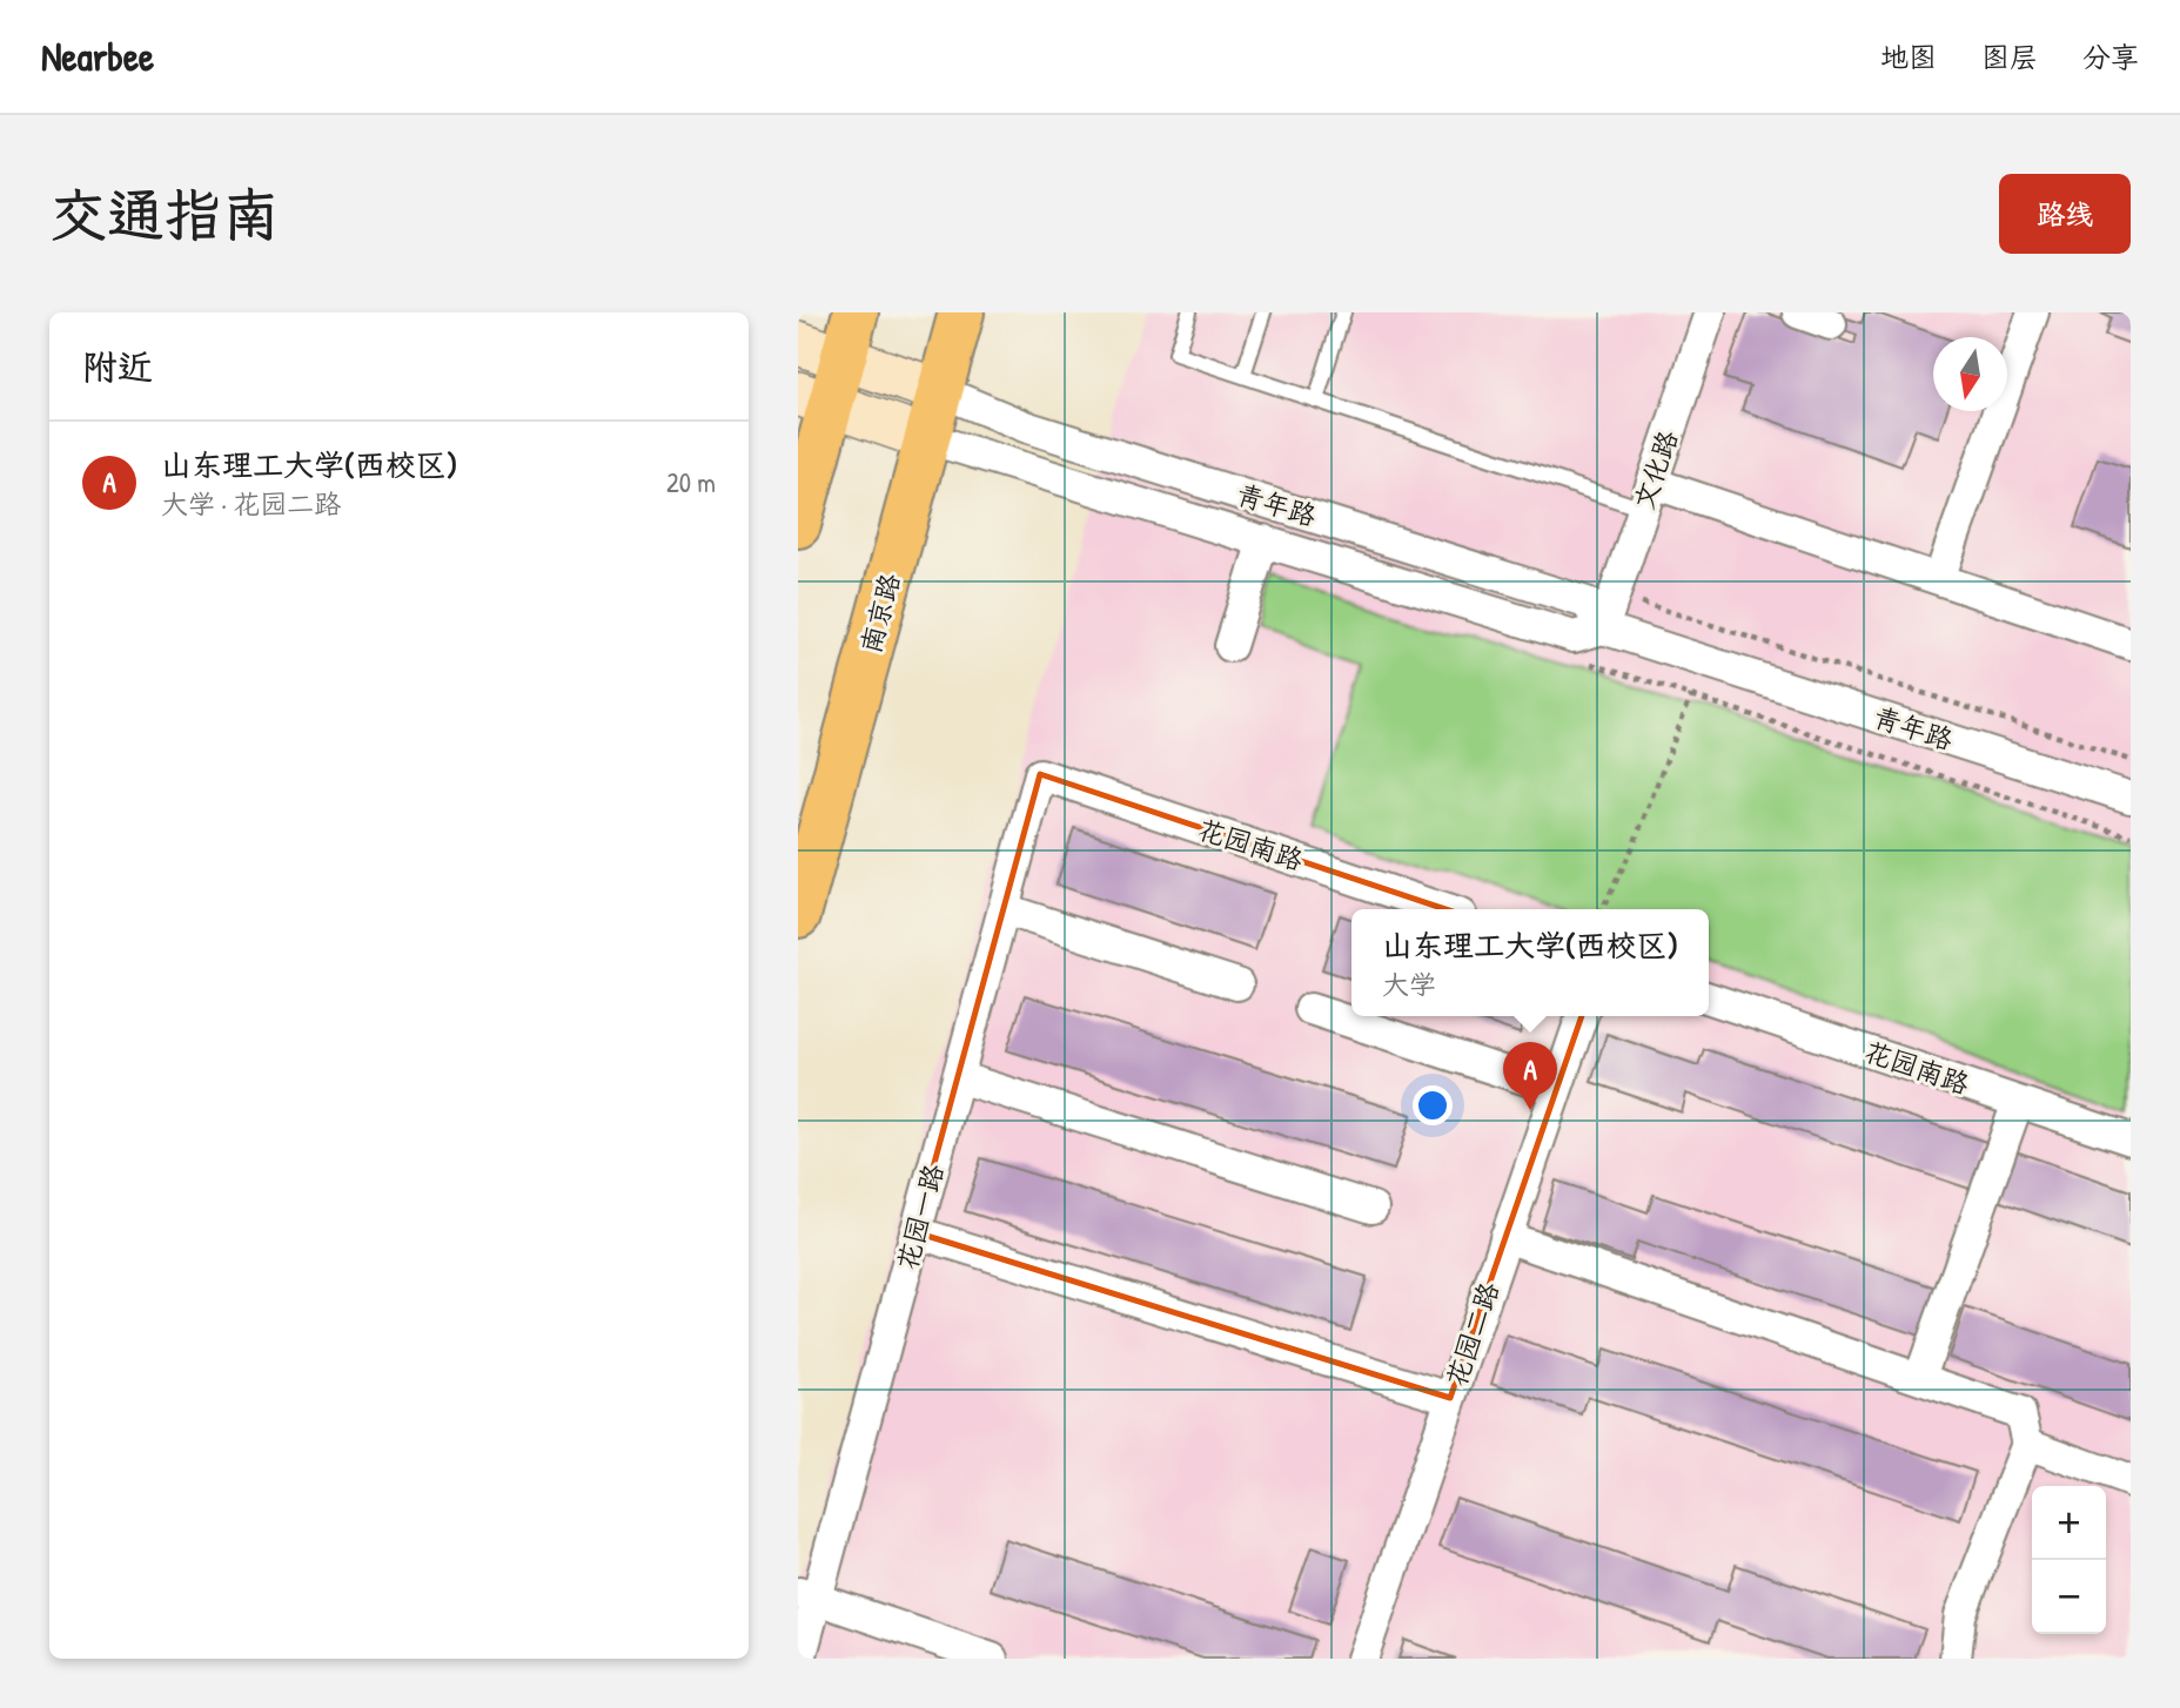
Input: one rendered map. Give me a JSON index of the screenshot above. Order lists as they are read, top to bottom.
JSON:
{
  "streets": {
    "main road": ["南京路"],
    "street": [
      "文化路",
      "青年路",
      "花园南路",
      "花园一路",
      "花园二路"
    ]
  },
  "crossings": [
    ["文化路", "青年路"],
    ["青年路", "南京路"],
    ["花园南路", "花园一路"]
  ],
  "north": "bottom",
  "page": {
    "header": "Nearbee",
    "nav": ["地图", "图层", "分享"],
    "buttons": "路线",
    "title": "交通指南",
    "heading": "附近",
    "list": [
      {
        "mark": "A",
        "name": "山东理工大学(西校区)",
        "note": "大学 · 花园二路",
        "value": "20 m"
      }
    ],
    "popup": ["山东理工大学(西校区)", "大学"],
    "pins": "A",
    "map_buttons": ["+", "−"]
  }
}
